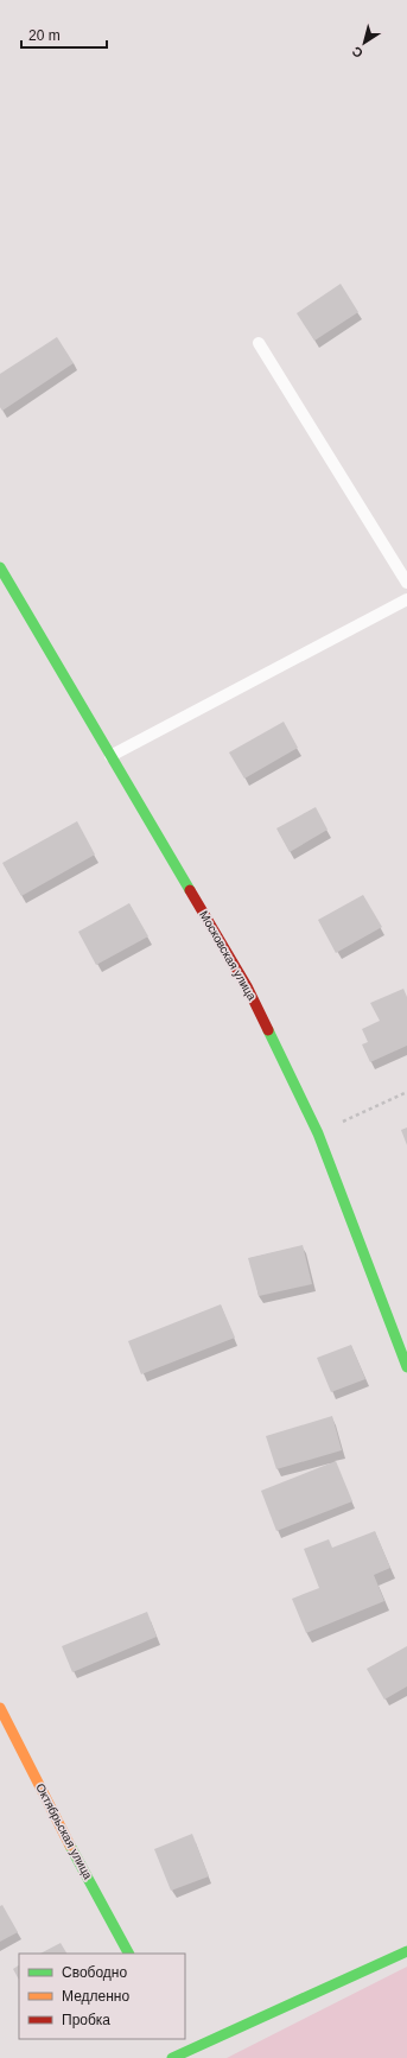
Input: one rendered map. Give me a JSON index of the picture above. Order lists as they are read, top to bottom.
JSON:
{
  "streets": {
    "street": ["Московская улица", "Октябрьская улица"]
  },
  "legend": ["Свободно", "Медленно", "Пробка"],
  "scale_bar": "20 m",
  "north": "bottom left"
}
